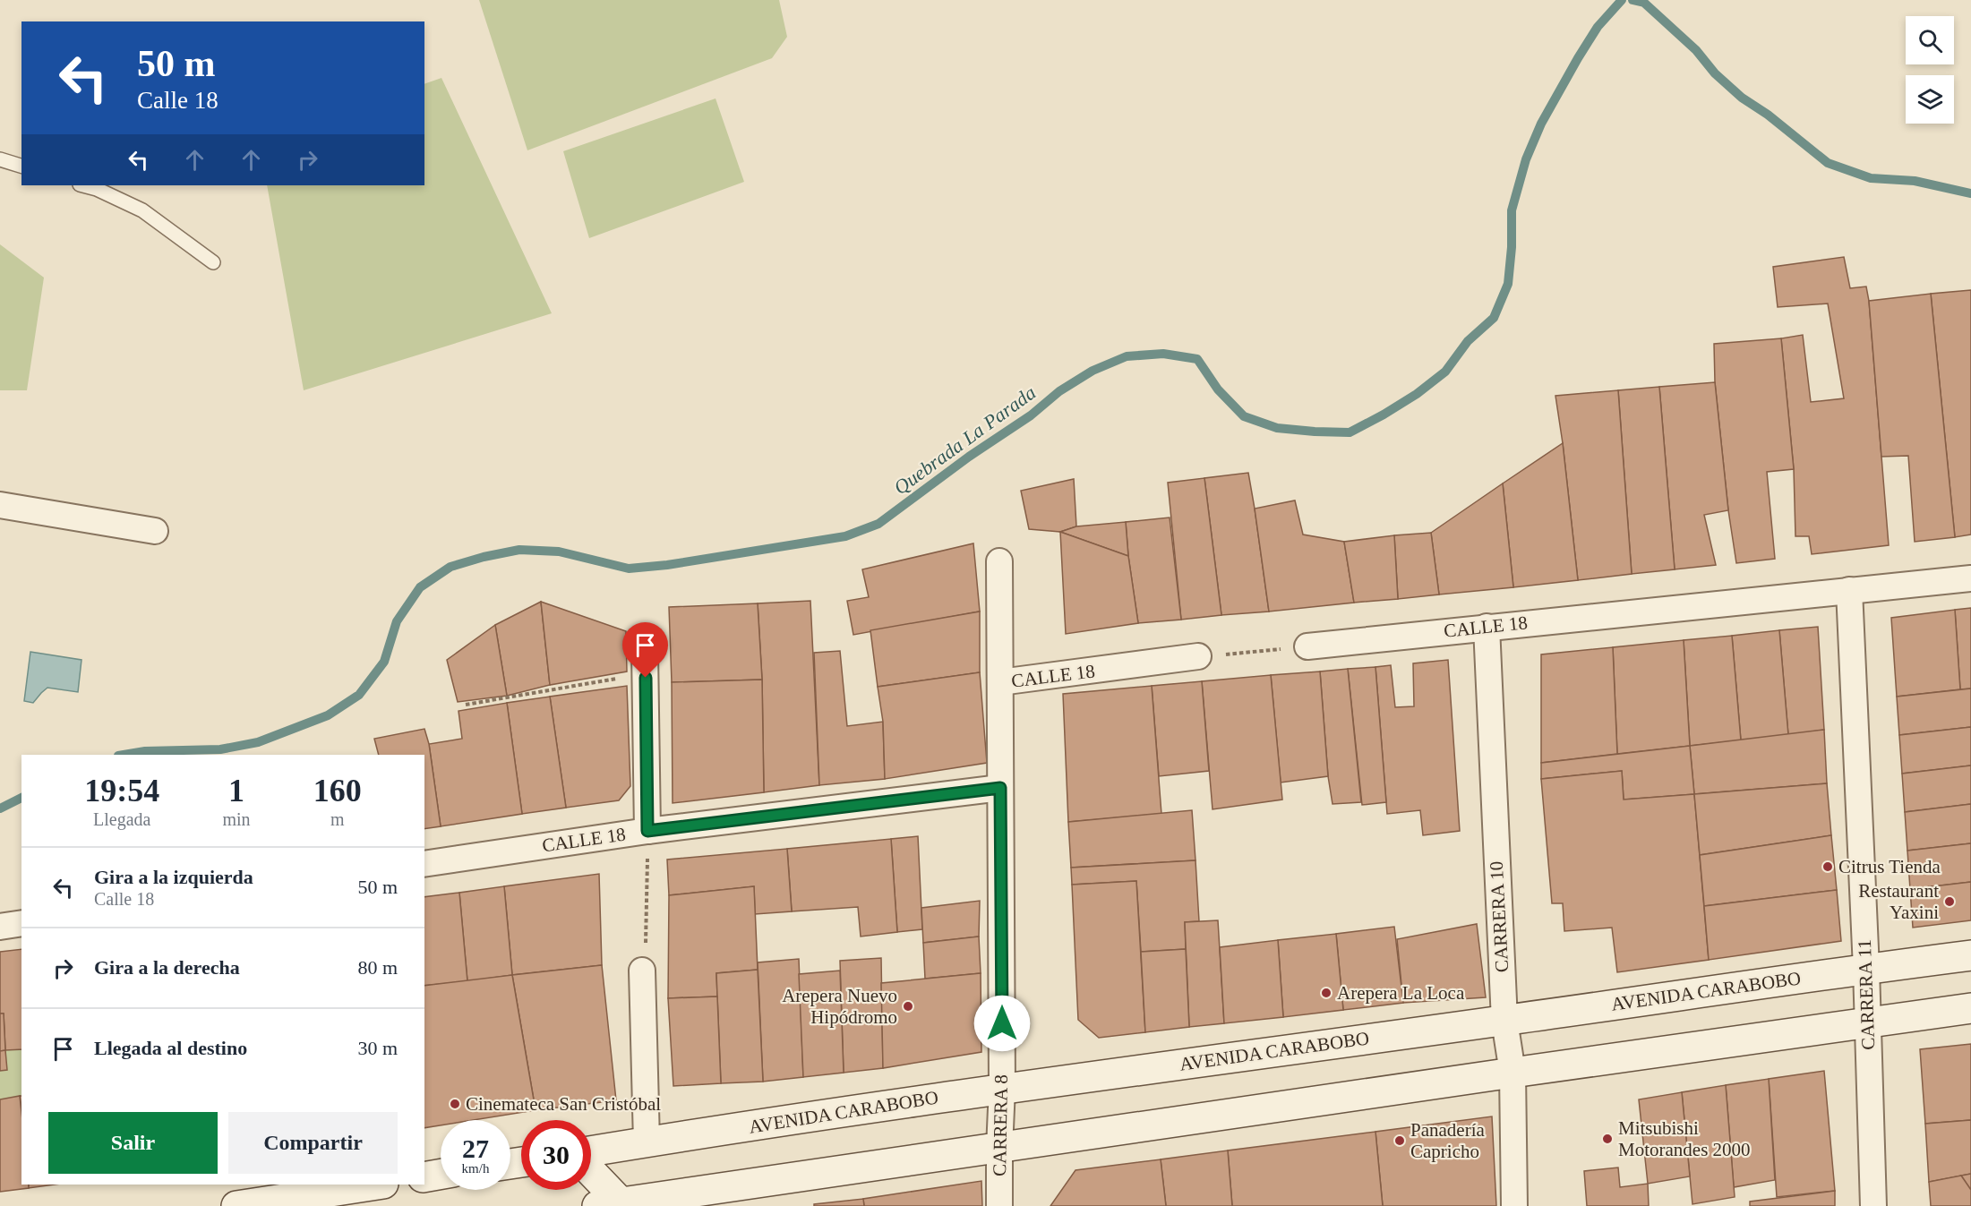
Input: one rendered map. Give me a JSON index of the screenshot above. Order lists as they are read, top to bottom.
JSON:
{
  "streets": {
    "main road": ["AVENIDA CARABOBO"],
    "street": [
      "CALLE 18",
      "CARRERA 10",
      "CARRERA 11",
      "CARRERA 8"
    ]
  },
  "crossings": [
    ["CALLE 18", "CARRERA 10"],
    ["CALLE 18", "CARRERA 11"],
    ["CALLE 18", "CARRERA 8"],
    ["CARRERA 10", "AVENIDA CARABOBO"],
    ["AVENIDA CARABOBO", "CARRERA 11"],
    ["AVENIDA CARABOBO", "CARRERA 8"]
  ],
  "water": ["Quebrada La Parada"],
  "places": [
    "Citrus Tienda",
    "Restaurant Yaxini",
    "Arepera La Loca",
    "Arepera Nuevo Hipódromo",
    "Cinemateca San Cristóbal",
    "Mitsubishi Motorandes 2000",
    "Panadería Capricho"
  ],
  "page": {
    "turn": ["50 m", "Calle 18"],
    "eta": [
      "19:54",
      "Llegada",
      "1",
      "min",
      "160",
      "m"
    ],
    "list": [
      {
        "name": "Gira a la izquierda",
        "note": "Calle 18",
        "value": "50 m"
      },
      {
        "name": "Gira a la derecha",
        "value": "80 m"
      },
      {
        "name": "Llegada al destino",
        "value": "30 m"
      }
    ],
    "buttons": ["Salir", "Compartir"],
    "speed": "27 km/h",
    "limit": "30"
  }
}
